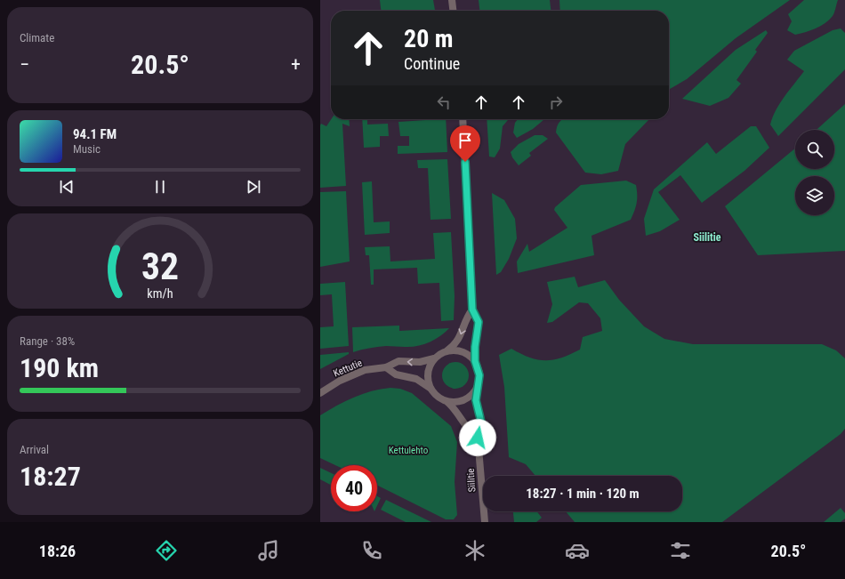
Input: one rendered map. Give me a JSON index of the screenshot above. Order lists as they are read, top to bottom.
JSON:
{
  "streets": {
    "street": ["Kettutie", "Siilitie"]
  },
  "crossings": [
    ["Kettutie", "Siilitie"]
  ],
  "one_way": ["Kettutie"],
  "districts": ["Siilitie"],
  "parks": ["Kettulehto"],
  "page": {
    "tile": [
      "Climate",
      ["Range · 38%", "190 km"],
      ["Arrival", "18:27"]
    ],
    "turn": ["20 m", "Continue"],
    "heat": ["−", "20.5°", "+"],
    "song": ["94.1 FM", "Music"],
    "limit": "40",
    "trip": "18:27 · 1 min · 120 m",
    "tabs": ["18:26", "20.5°"],
    "gauge": ["32", "km/h"]
  }
}
